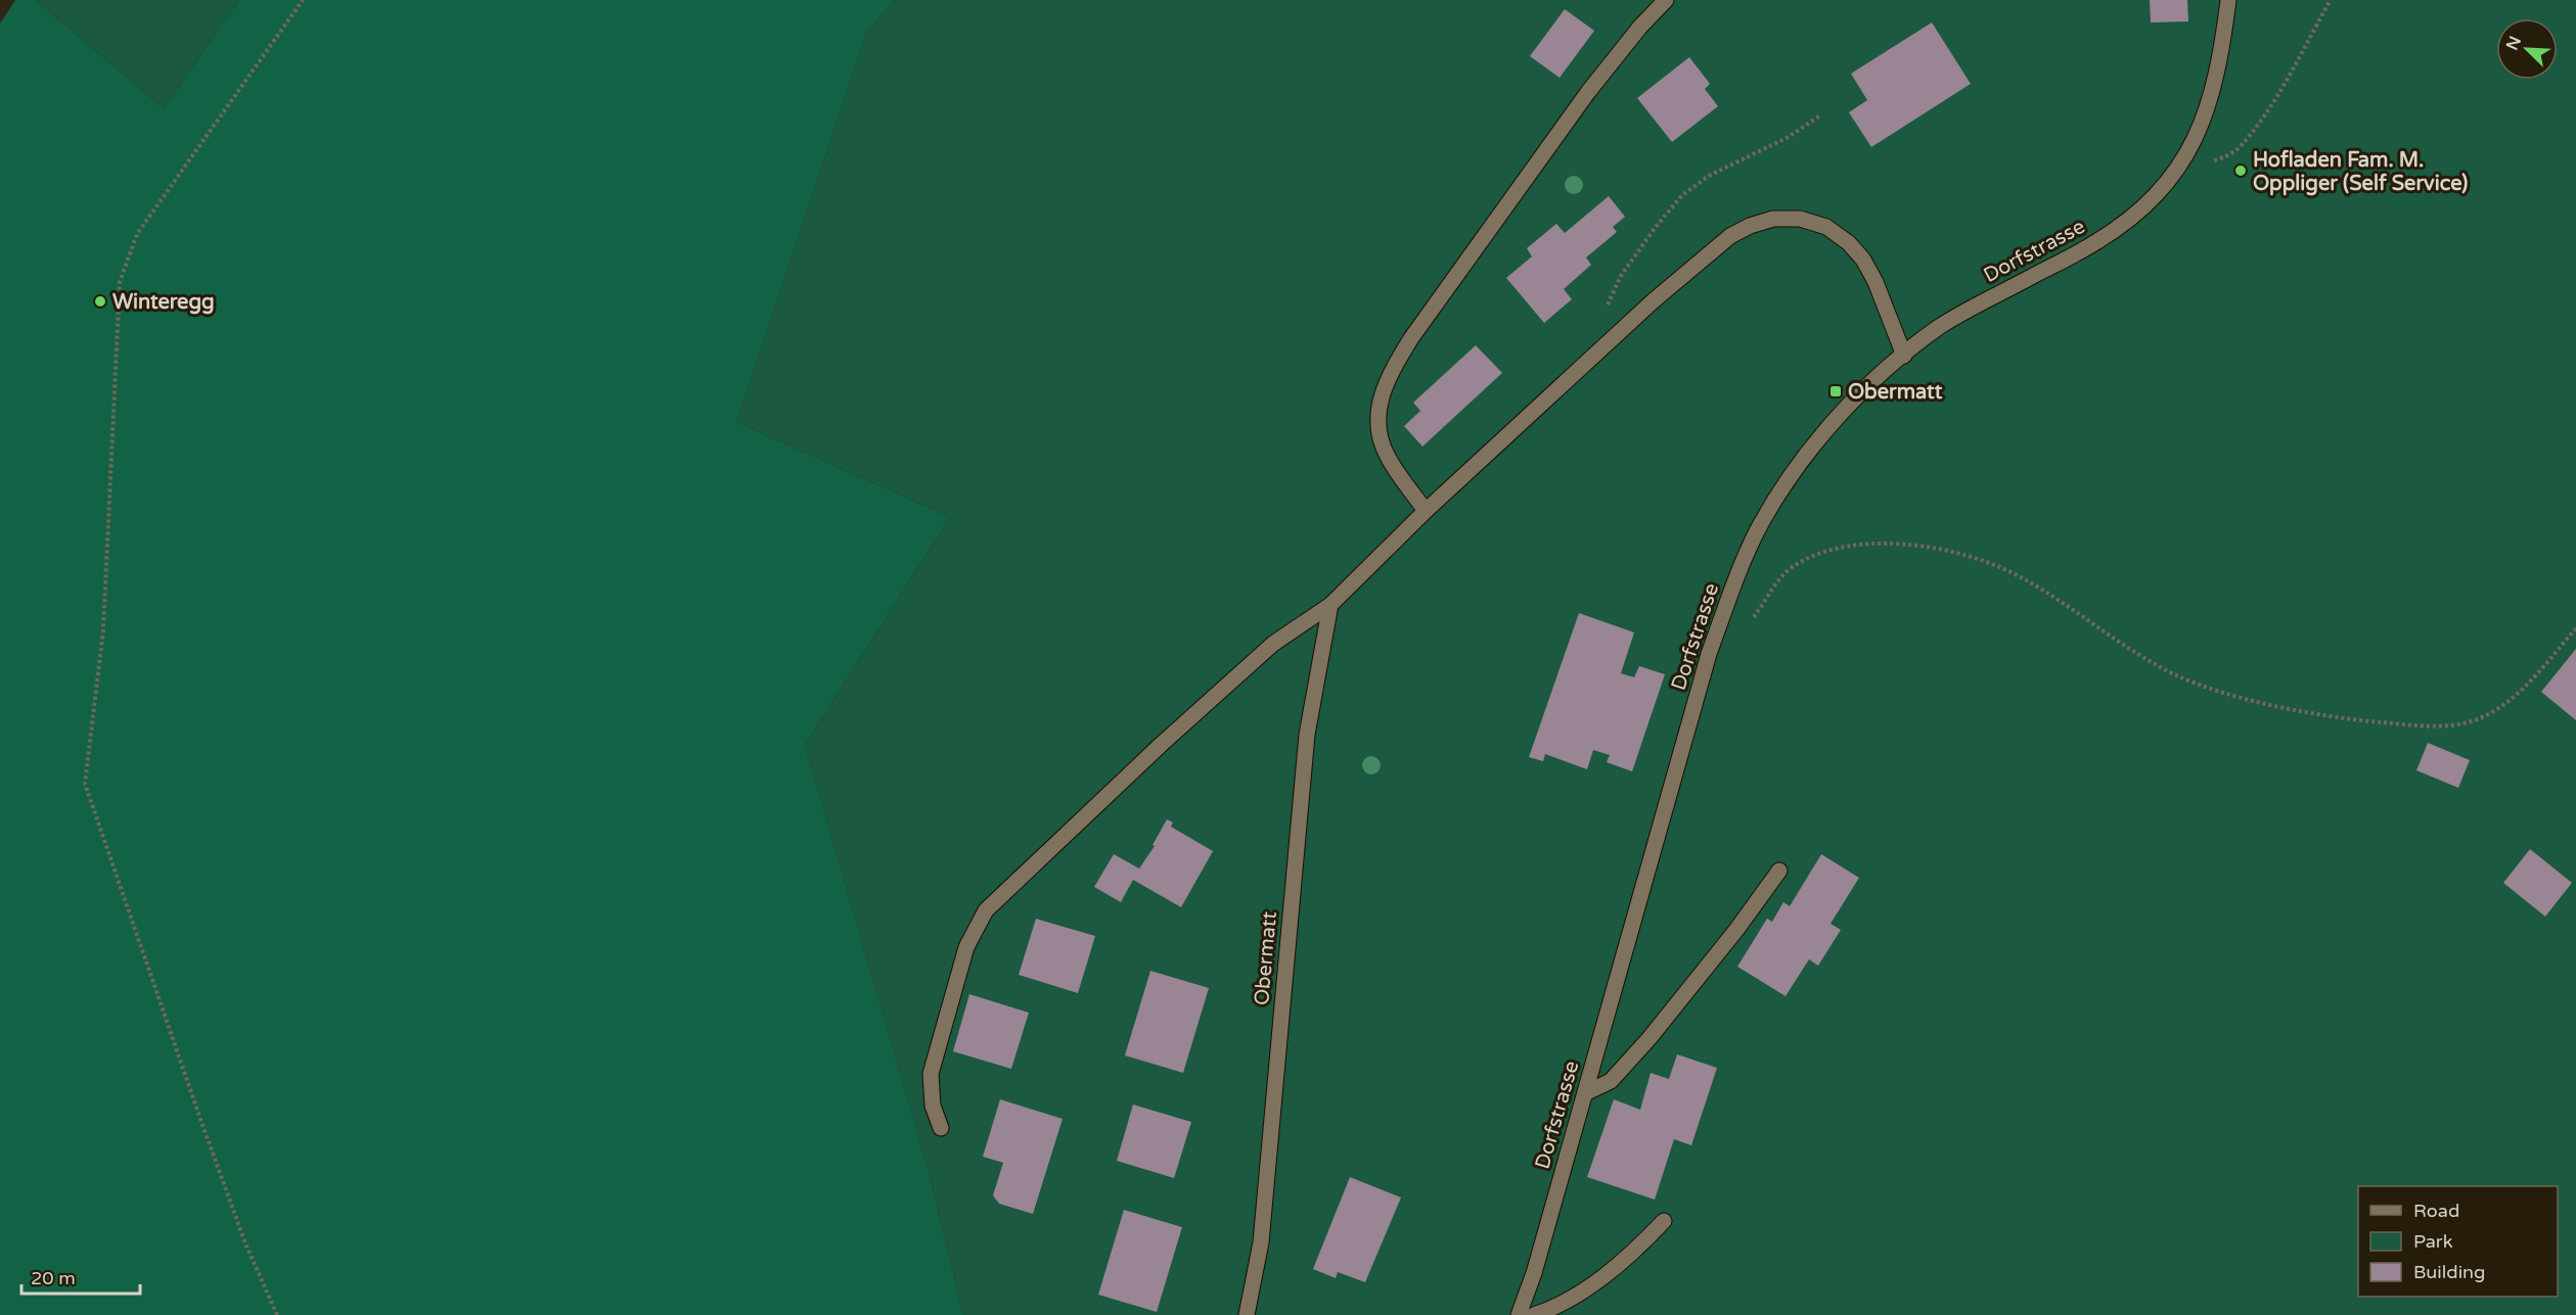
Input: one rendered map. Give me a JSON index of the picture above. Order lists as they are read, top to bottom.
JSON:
{
  "streets": {
    "street": ["Dorfstrasse", "Obermatt"]
  },
  "places": {
    "other": ["Hofladen Fam. M. Oppliger (Self Service)", "Winteregg"],
    "transit": ["Obermatt"]
  },
  "legend": ["Road", "Park", "Building"],
  "scale_bar": "20 m",
  "north": "top left"
}
